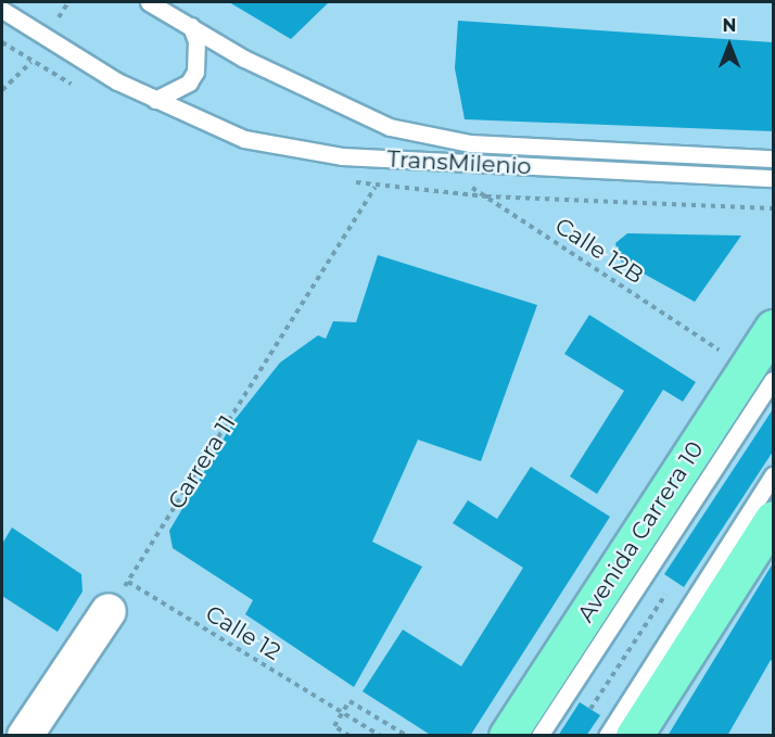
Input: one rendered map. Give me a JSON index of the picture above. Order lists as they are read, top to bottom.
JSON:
{
  "streets": {
    "main road": ["Avenida Carrera 10"],
    "lane": ["TransMilenio"],
    "path": ["Calle 12B", "Carrera 11", "Calle 12"]
  },
  "crossings": [
    ["TransMilenio", "Calle 12B"],
    ["Calle 12B", "Avenida Carrera 10"],
    ["Carrera 11", "Calle 12"]
  ],
  "north": "top"
}
